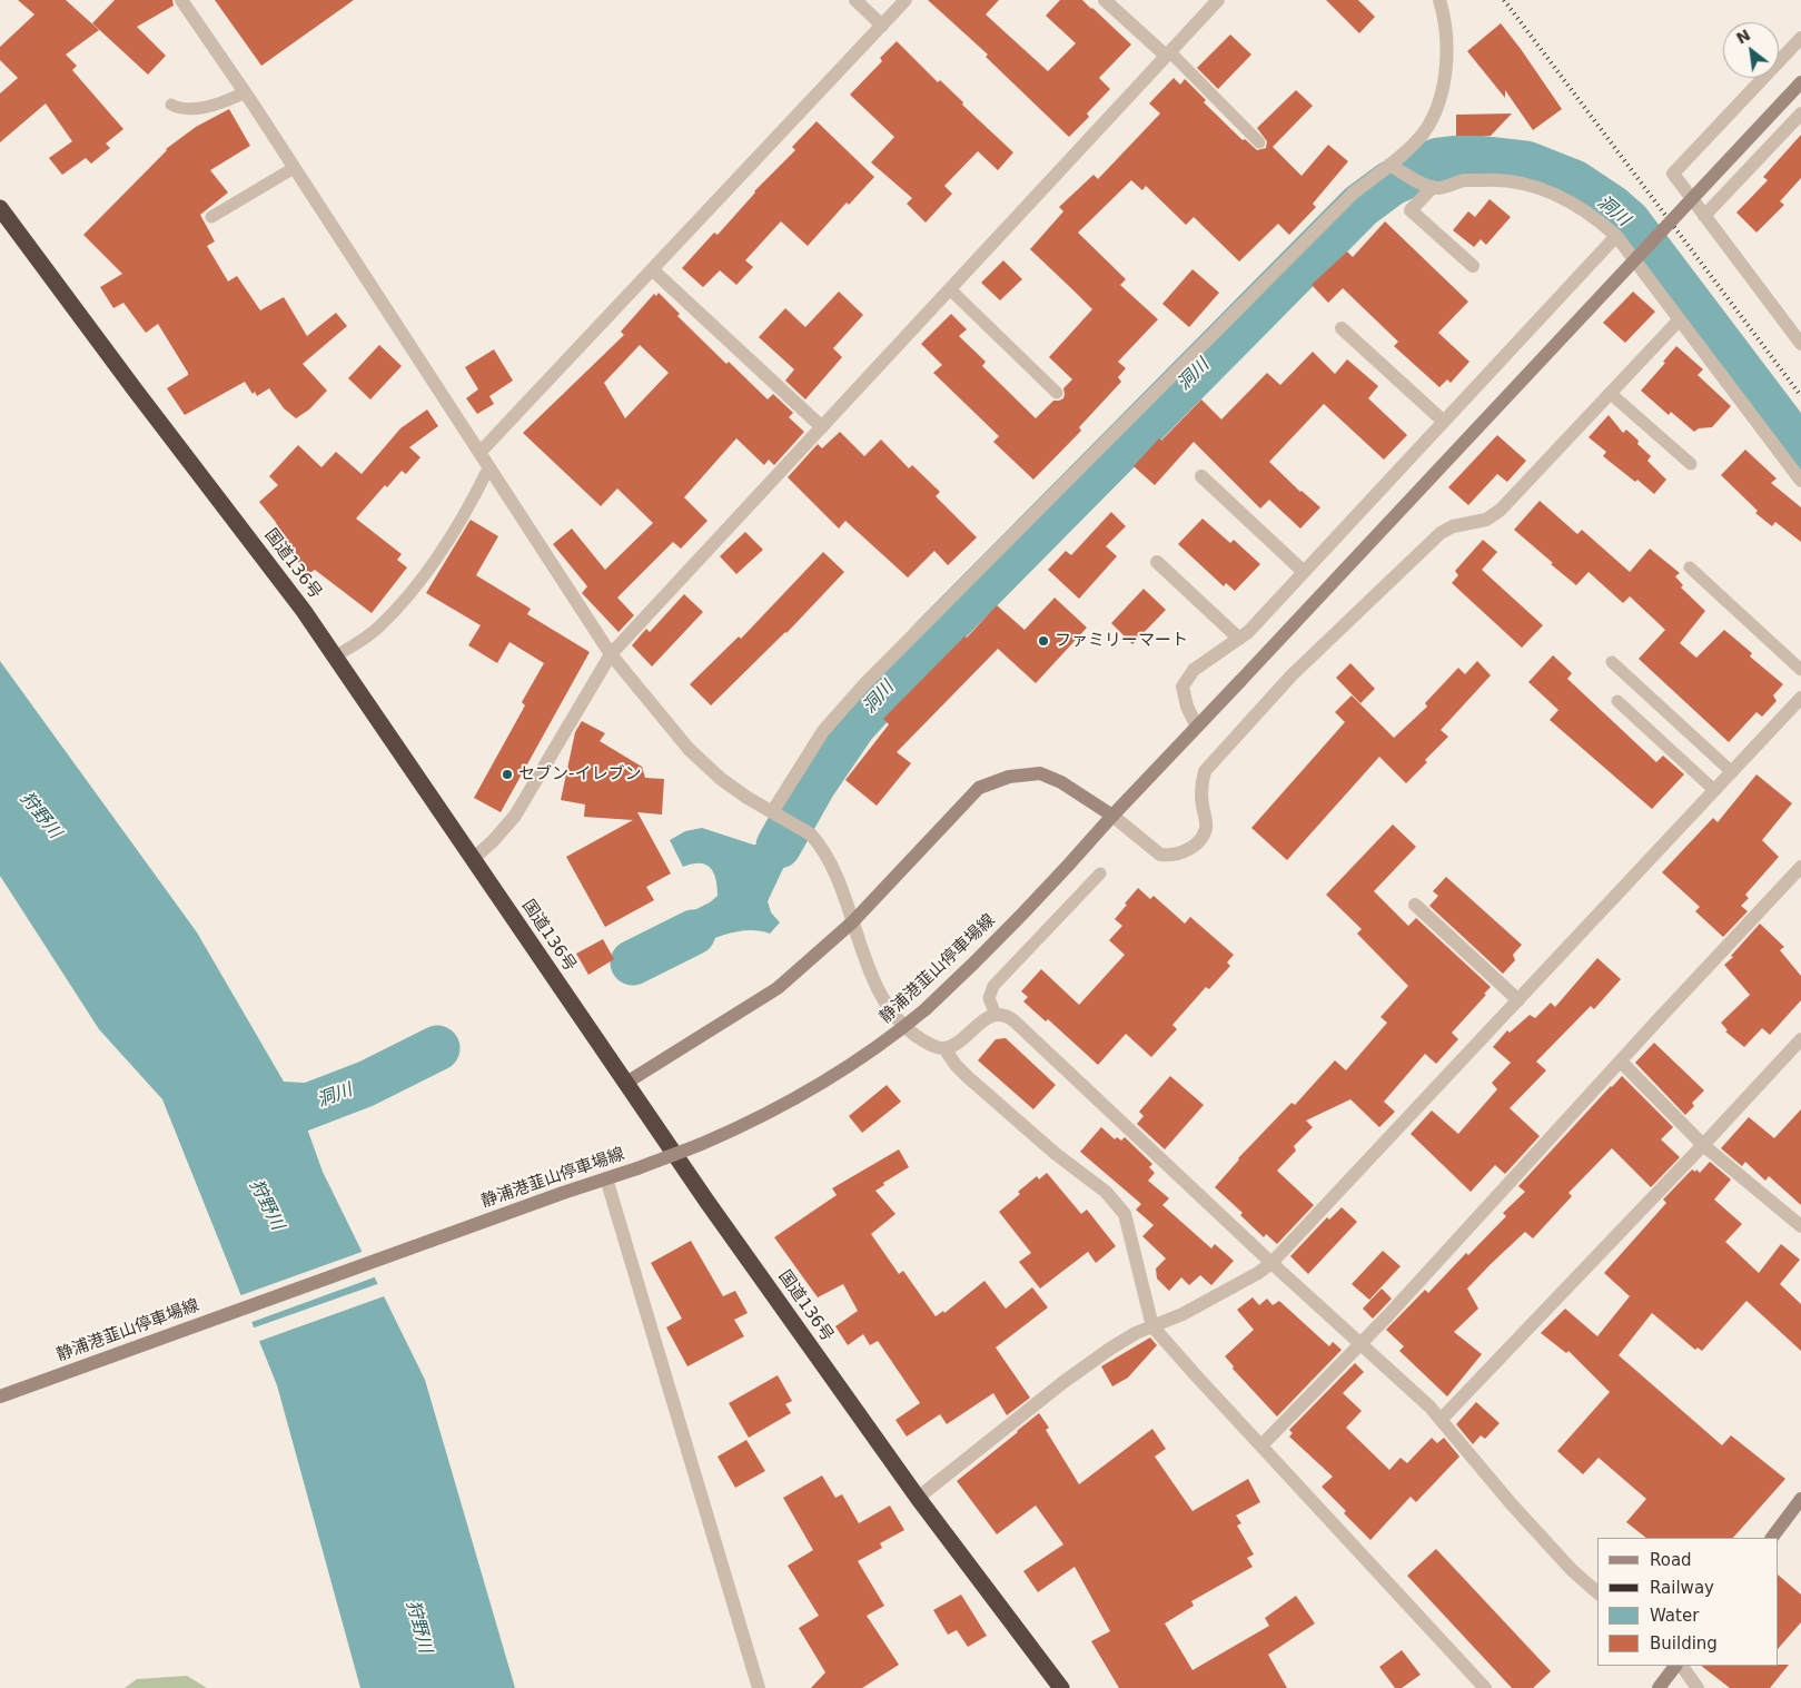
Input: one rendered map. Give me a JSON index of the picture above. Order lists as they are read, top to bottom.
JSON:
{
  "streets": {
    "highway": ["国道136号"],
    "main road": ["静浦港韮山停車場線"]
  },
  "water": ["洞川", "狩野川"],
  "places": ["ファミリーマート", "セブン-イレブン"],
  "legend": [
    "Road",
    "Railway",
    "Water",
    "Building"
  ],
  "north": "top left"
}
